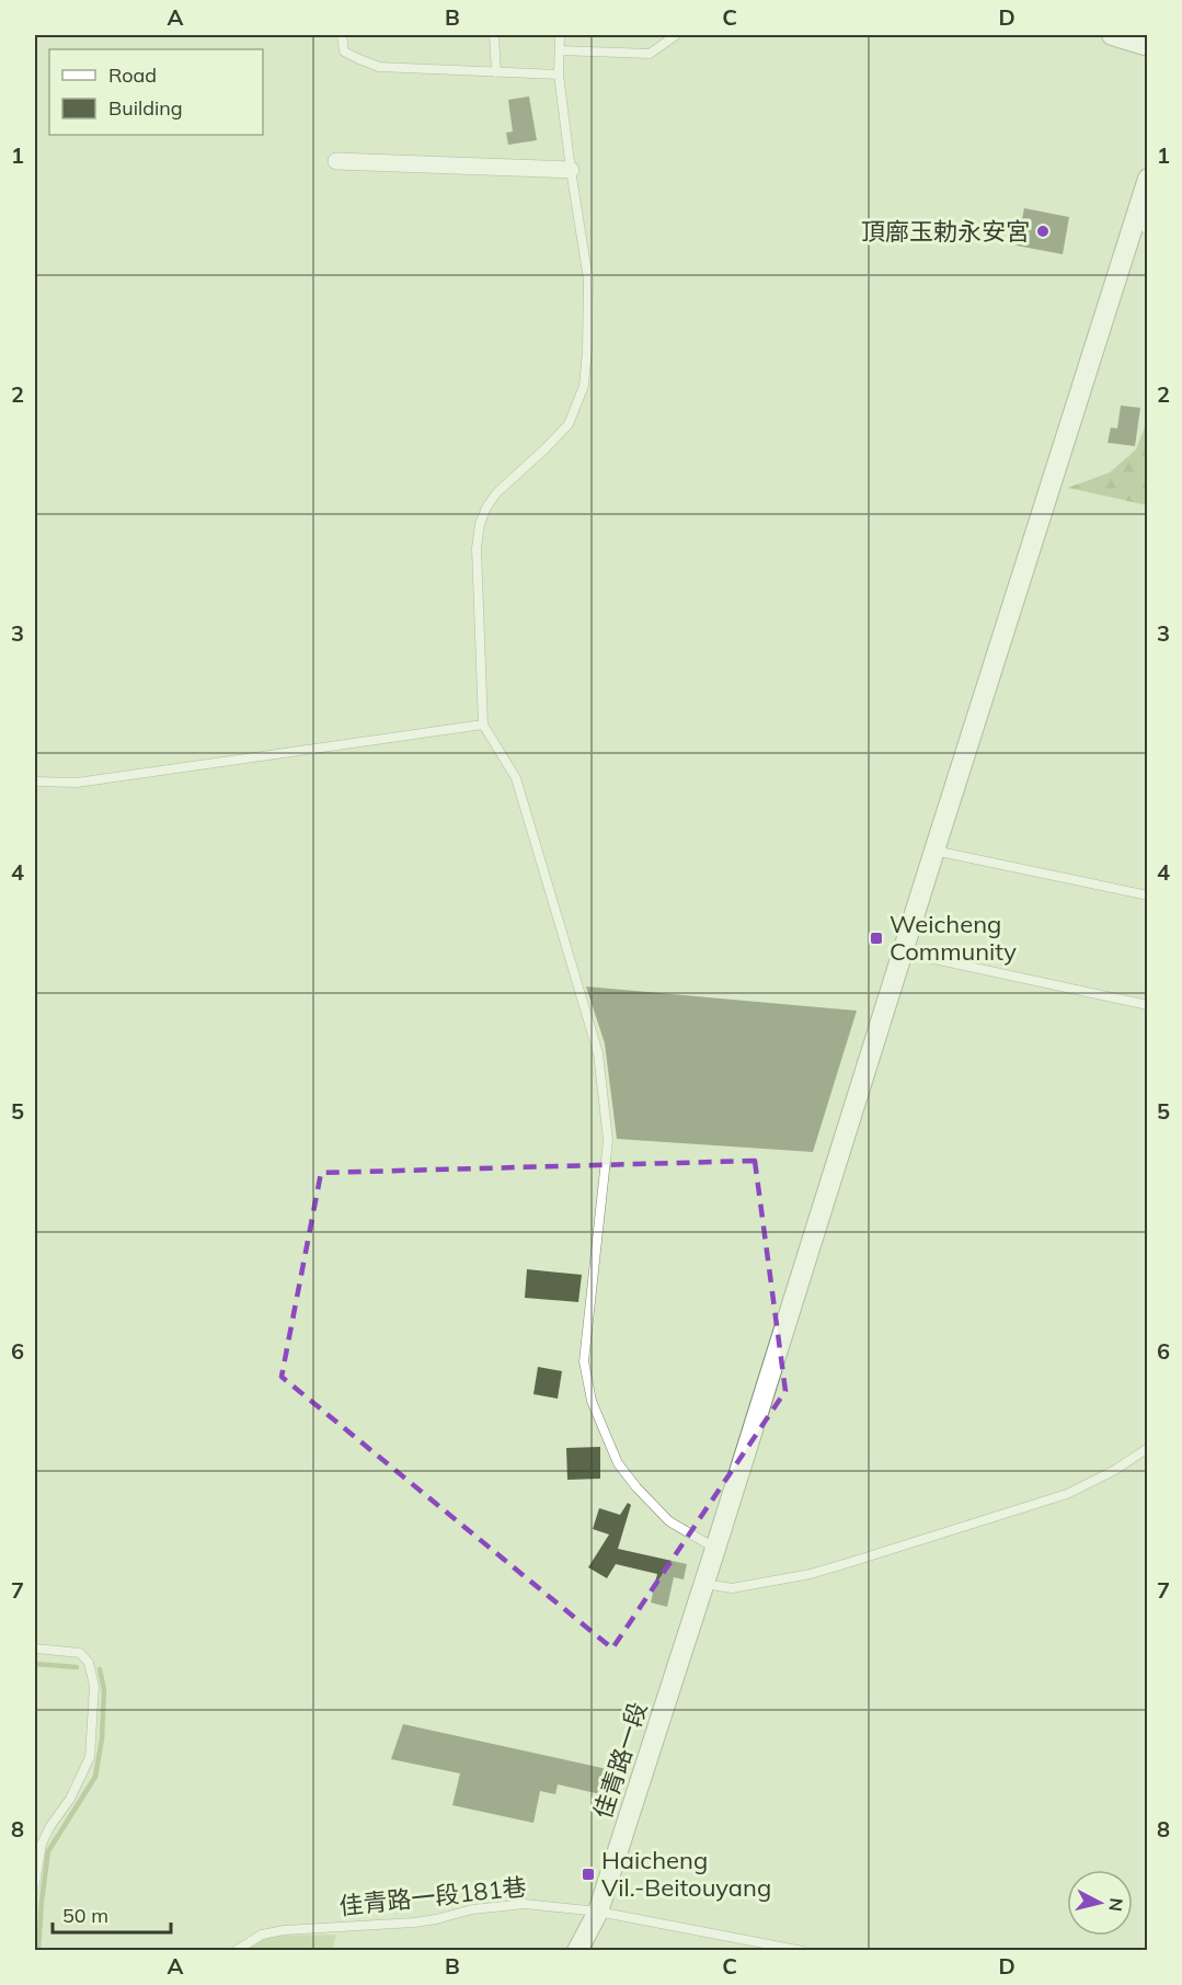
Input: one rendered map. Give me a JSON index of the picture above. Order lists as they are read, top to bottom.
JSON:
{
  "streets": {
    "street": ["佳青路一段"],
    "lane": ["佳青路一段181巷"]
  },
  "crossings": [
    ["佳青路一段", "佳青路一段181巷"]
  ],
  "places": {
    "other": ["頂廍玉勅永安宮"],
    "transit": ["Weicheng Community", "Haicheng Vil.-Beitouyang"]
  },
  "legend": ["Road", "Building"],
  "scale_bar": "50 m",
  "north": "right",
  "grid": {
    "columns": [
      "A",
      "B",
      "C",
      "D"
    ],
    "rows": [
      "1",
      "2",
      "3",
      "4",
      "5",
      "6",
      "7",
      "8"
    ]
  }
}
